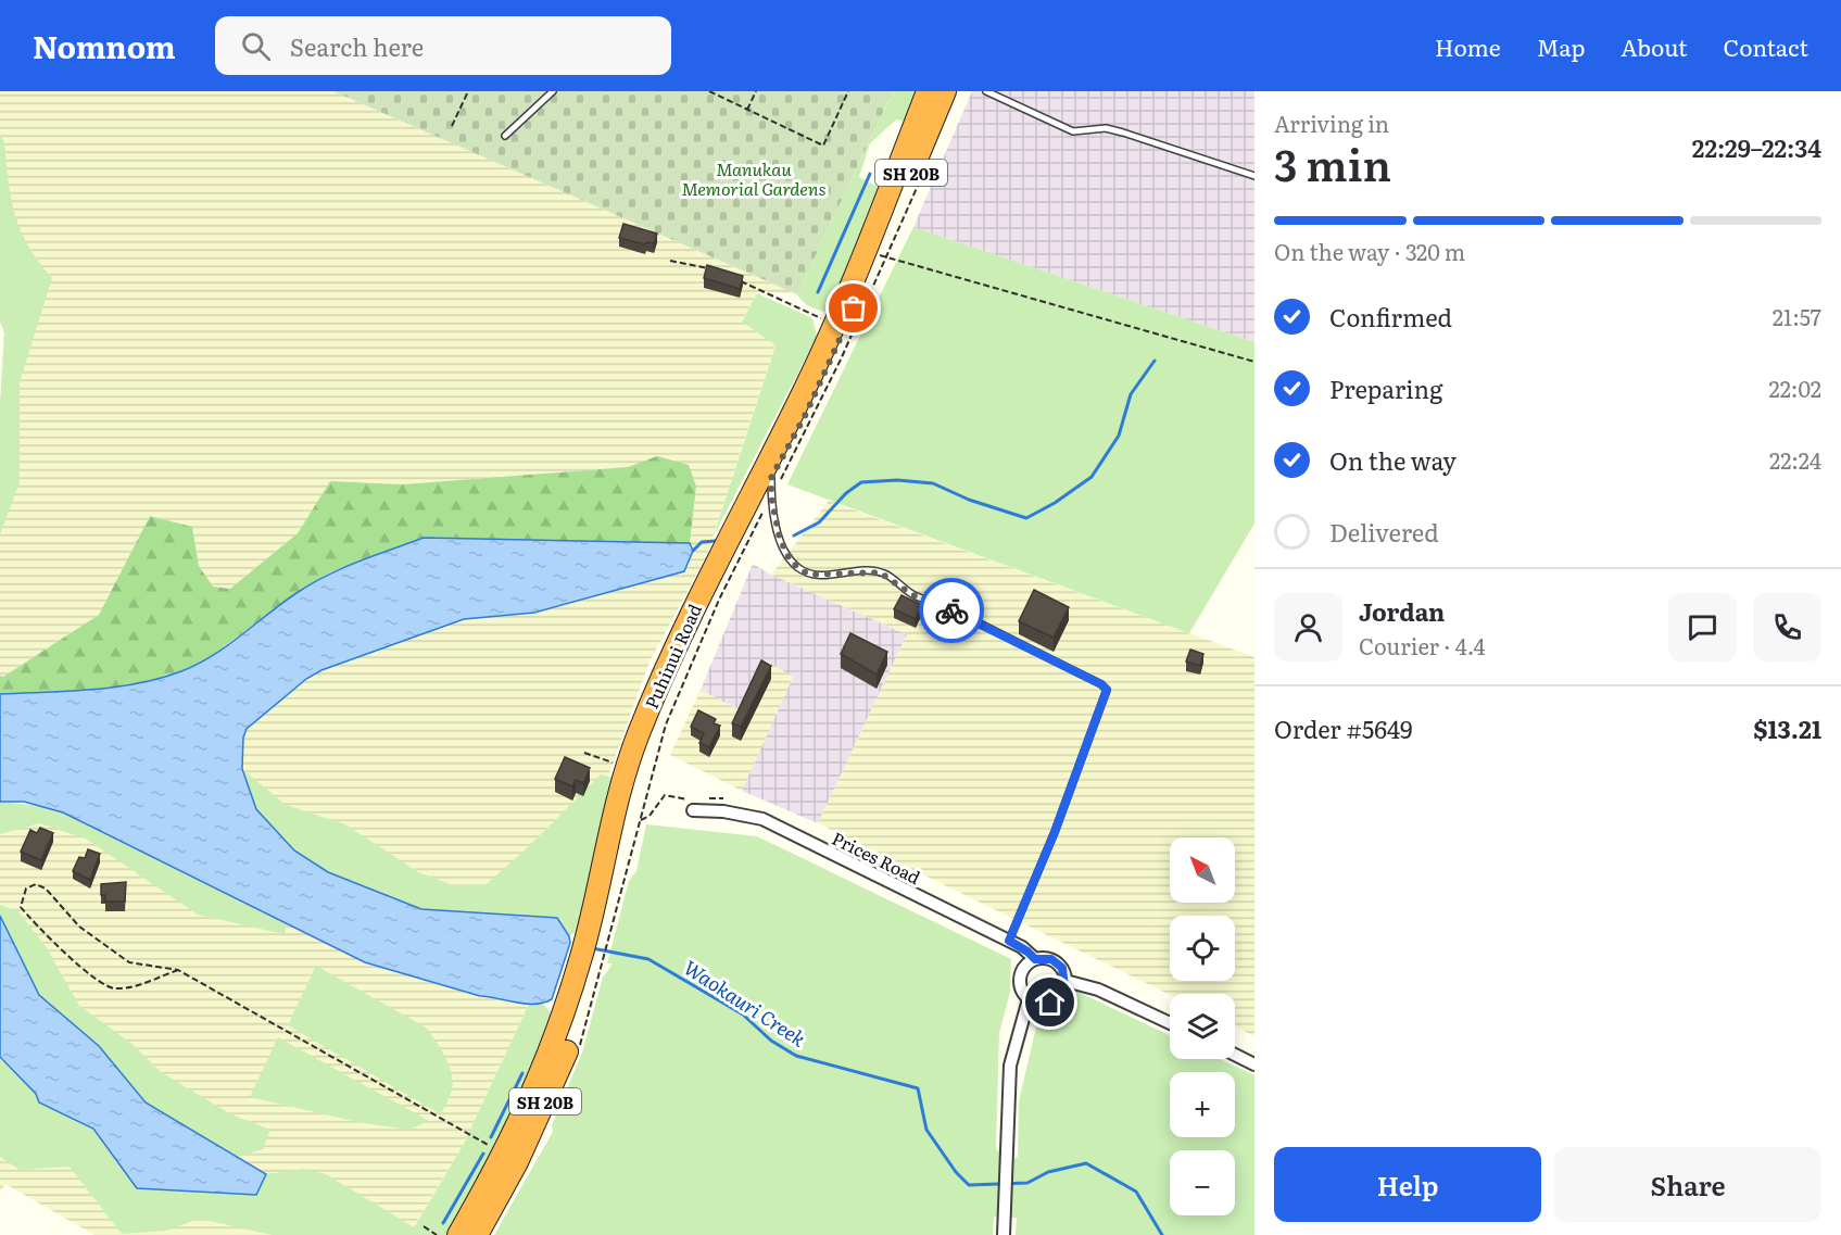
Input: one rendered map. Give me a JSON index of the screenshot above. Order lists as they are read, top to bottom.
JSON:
{
  "streets": {
    "highway": ["SH 20B", "Puhinui Road"],
    "street": ["Prices Road"]
  },
  "water": ["Waokauri Creek"],
  "parks": ["Manukau Memorial Gardens"],
  "north": "top left",
  "page": {
    "header": "Nomnom",
    "search": "Search here",
    "nav": [
      "Home",
      "Map",
      "About",
      "Contact"
    ],
    "heading": ["3 min", "Arriving in", "22:29–22:34"],
    "panel": [
      "Jordan",
      "Courier · 4.4",
      "Order #5649",
      "$13.21"
    ],
    "bar": "On the way · 320 m",
    "list": [
      ["Confirmed", "21:57"],
      ["Preparing", "22:02"],
      ["On the way", "22:24"],
      "Delivered"
    ],
    "map_buttons": ["+", "−"],
    "buttons": ["Help", "Share"]
  }
}
